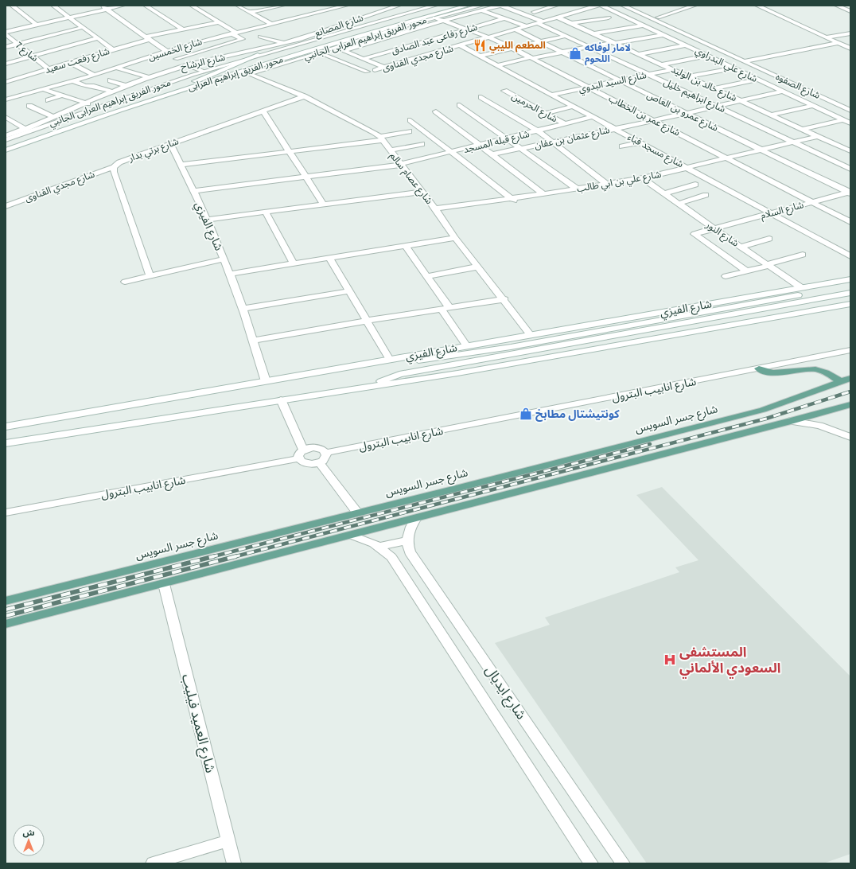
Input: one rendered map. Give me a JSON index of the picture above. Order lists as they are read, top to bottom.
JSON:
{
  "streets": {
    "main road": ["شارع جسر السويس"],
    "street": [
      "شارع المصانع",
      "محور الفريق إبراهيم العرابى الجانبي",
      "شارع رفاعى عبد الصادق",
      "شارع الخمسين",
      "شارع 7",
      "شارع مجدي القناوى",
      "شارع رفعت سعيد",
      "شارع الرشاح",
      "شارع علي البدراوي",
      "محور الفريق إبراهيم العرابى",
      "شارع السيد البدوي",
      "شارع خالد بن الوليد",
      "شارع الصفوه",
      "شارع ابراهيم خليل",
      "شارع الحرمين",
      "شارع عمرو بن العاص",
      "شارع عمر بن الخطاب",
      "شارع عثمان بن عفان",
      "شارع قبله المسجد",
      "شارع برتي بدار",
      "شارع مسجد قباء",
      "شارع عصام سالم",
      "شارع علي بن ابي طالب",
      "شارع السلام",
      "شارع الفيزي",
      "شارع النور",
      "شارع انابيب البترول",
      "شارع ايديال",
      "شارع العميد فيليب"
    ]
  },
  "crossings": [
    ["شارع المصانع", "شارع الرشاح"],
    ["محور الفريق إبراهيم العرابى الجانبي", "شارع الرشاح"],
    ["محور الفريق إبراهيم العرابى الجانبي", "محور الفريق إبراهيم العرابى"],
    ["محور الفريق إبراهيم العرابى الجانبي", "شارع عمر بن الخطاب"],
    ["محور الفريق إبراهيم العرابى الجانبي", "شارع عصام سالم"],
    ["شارع رفاعى عبد الصادق", "شارع عمر بن الخطاب"],
    ["شارع 7", "شارع رفعت سعيد"],
    ["شارع مجدي القناوى", "شارع خالد بن الوليد"],
    ["شارع مجدي القناوى", "شارع ابراهيم خليل"],
    ["شارع مجدي القناوى", "شارع عمرو بن العاص"],
    ["شارع مجدي القناوى", "شارع عمر بن الخطاب"],
    ["شارع مجدي القناوى", "شارع برتي بدار"],
    ["شارع مجدي القناوى", "شارع مسجد قباء"],
    ["شارع علي البدراوي", "شارع عثمان بن عفان"],
    ["محور الفريق إبراهيم العرابى", "شارع عمر بن الخطاب"],
    ["شارع السيد البدوي", "شارع خالد بن الوليد"],
    ["شارع السيد البدوي", "شارع ابراهيم خليل"],
    ["شارع السيد البدوي", "شارع عمرو بن العاص"],
    ["شارع السيد البدوي", "شارع عمر بن الخطاب"],
    ["شارع السيد البدوي", "شارع مسجد قباء"],
    ["شارع خالد بن الوليد", "شارع عثمان بن عفان"],
    ["شارع خالد بن الوليد", "شارع علي بن ابي طالب"],
    ["شارع ابراهيم خليل", "شارع عثمان بن عفان"],
    ["شارع ابراهيم خليل", "شارع علي بن ابي طالب"],
    ["شارع الحرمين", "شارع قبله المسجد"],
    ["شارع عمرو بن العاص", "شارع عثمان بن عفان"],
    ["شارع عمرو بن العاص", "شارع علي بن ابي طالب"],
    ["شارع عمرو بن العاص", "شارع السلام"],
    ["شارع عمر بن الخطاب", "شارع عثمان بن عفان"],
    ["شارع عمر بن الخطاب", "شارع علي بن ابي طالب"],
    ["شارع عمر بن الخطاب", "شارع السلام"],
    ["شارع عثمان بن عفان", "شارع مسجد قباء"],
    ["شارع قبله المسجد", "شارع مسجد قباء"],
    ["شارع قبله المسجد", "شارع عصام سالم"],
    ["شارع قبله المسجد", "شارع الفيزي"],
    ["شارع برتي بدار", "شارع عصام سالم"],
    ["شارع برتي بدار", "شارع الفيزي"],
    ["شارع مسجد قباء", "شارع علي بن ابي طالب"],
    ["شارع مسجد قباء", "شارع السلام"],
    ["شارع عصام سالم", "شارع علي بن ابي طالب"],
    ["شارع عصام سالم", "شارع الفيزي"],
    ["شارع علي بن ابي طالب", "شارع النور"],
    ["شارع السلام", "شارع النور"],
    ["شارع الفيزي", "شارع النور"]
  ],
  "places": {
    "restaurant": ["المطعم الليبي"],
    "shop": ["لامار لوفاكه اللحوم", "كونتيشتال مطابخ"],
    "hospital": ["المستشفى السعودي الألماني"]
  },
  "north": "top"
}
